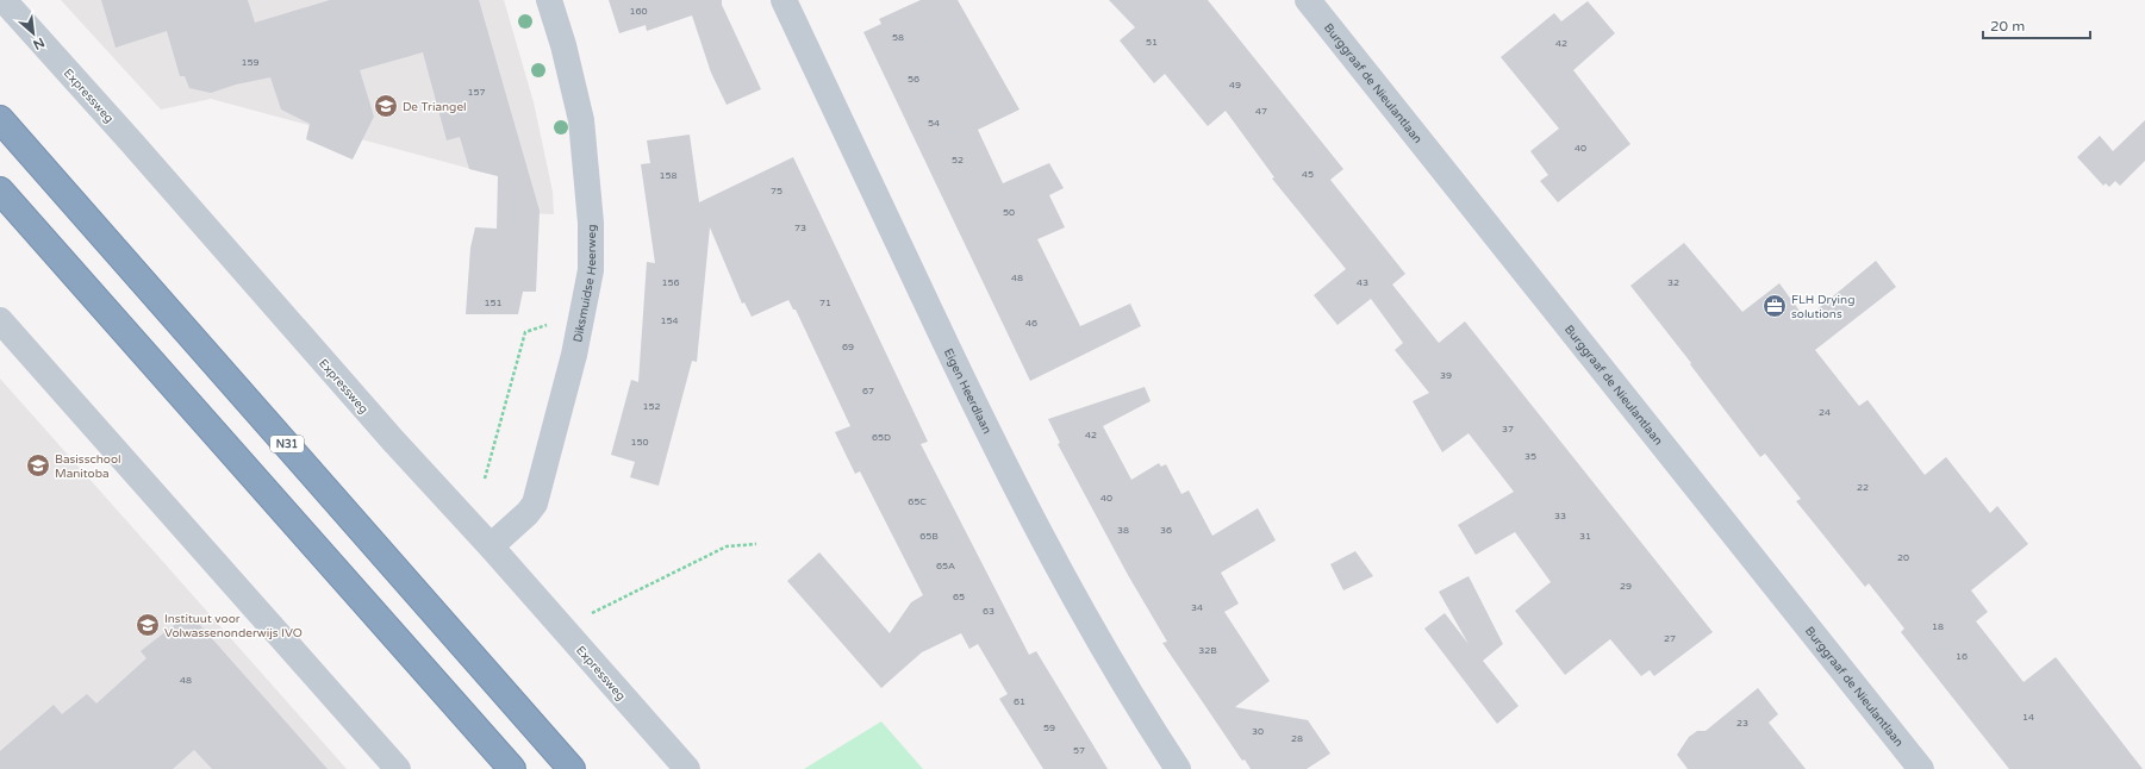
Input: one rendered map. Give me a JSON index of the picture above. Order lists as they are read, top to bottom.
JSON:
{
  "streets": {
    "highway": ["N31"],
    "street": [
      "Burggraaf de Nieulantlaan",
      "Expressweg",
      "Diksmuidse Heerweg",
      "Eigen Heerdlaan"
    ]
  },
  "crossings": [
    ["Expressweg", "Diksmuidse Heerweg"]
  ],
  "places": {
    "school or university": ["De Triangel", "Basisschool Manitoba", "Instituut voor Volwassenonderwijs IVO"],
    "office": ["FLH Drying solutions"]
  },
  "house_numbers": [
    "160",
    "58",
    "51",
    "42",
    "159",
    "56",
    "49",
    "157",
    "47",
    "54",
    "40",
    "52",
    "45",
    "158",
    "75",
    "50",
    "73",
    "48",
    "156",
    "43",
    "32",
    "151",
    "71",
    "154",
    "46",
    "69",
    "39",
    "67",
    "152",
    "24",
    "37",
    "42",
    "65D",
    "150",
    "35",
    "22",
    "40",
    "65C",
    "33",
    "38",
    "36",
    "65B",
    "31",
    "20",
    "65A",
    "29",
    "65",
    "34",
    "63",
    "18",
    "27",
    "32B",
    "16",
    "48",
    "61",
    "14",
    "23",
    "59",
    "30",
    "28",
    "57"
  ],
  "scale_bar": "20 m",
  "north": "bottom right"
}
